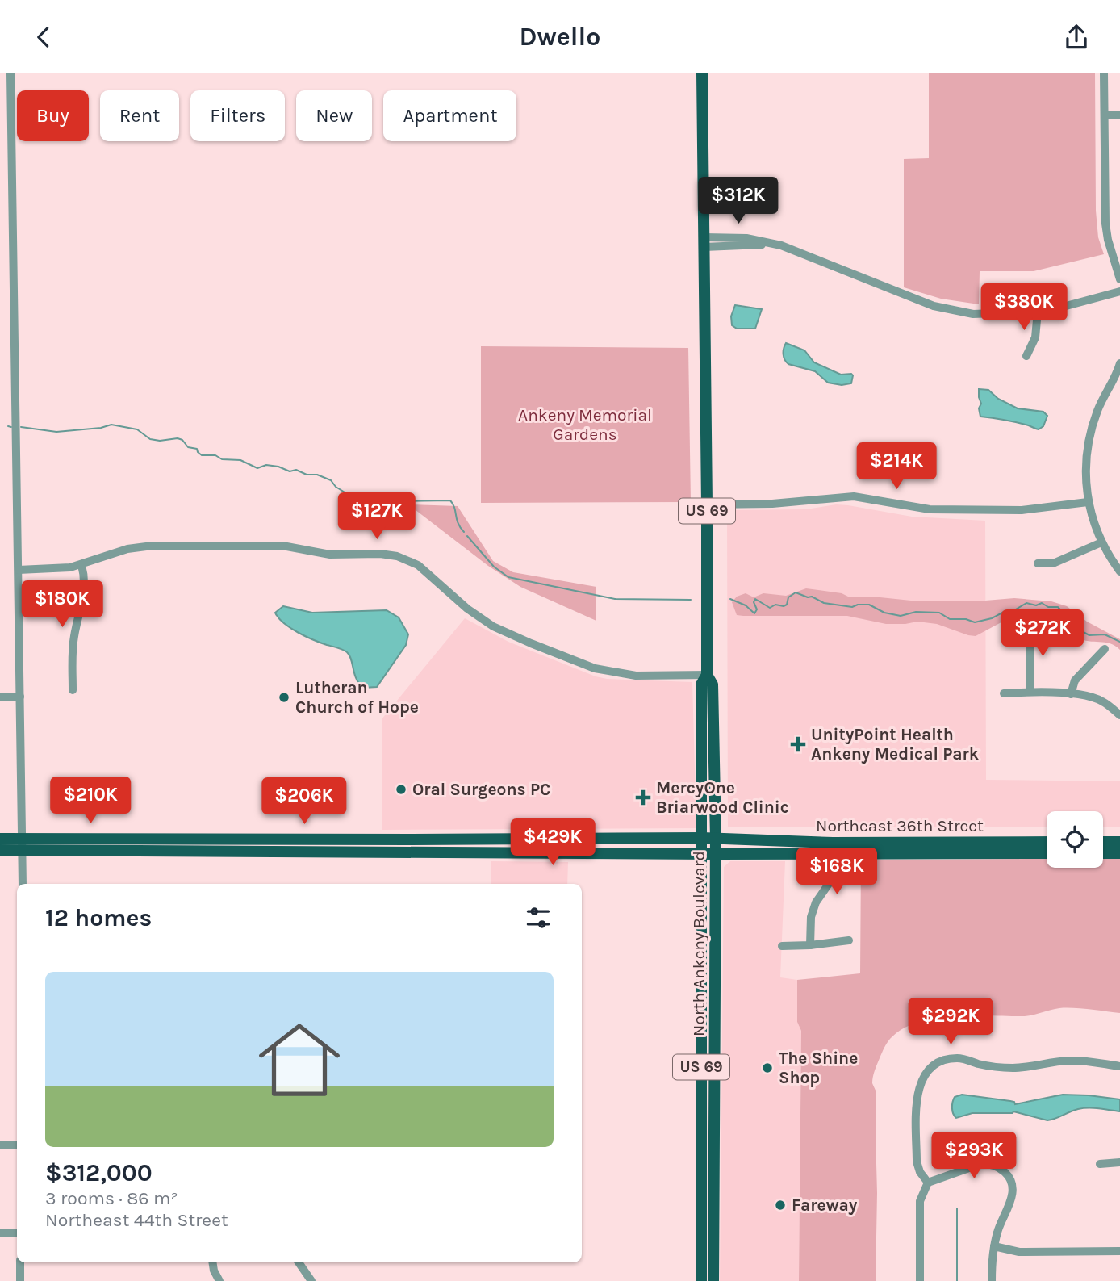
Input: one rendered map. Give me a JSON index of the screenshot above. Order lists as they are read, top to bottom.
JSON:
{
  "streets": {
    "main road": ["US 69", "Northeast 36th Street", "North Ankeny Boulevard"]
  },
  "crossings": [
    ["US 69", "North Ankeny Boulevard"],
    ["Northeast 36th Street", "North Ankeny Boulevard"]
  ],
  "parks": ["Ankeny Memorial Gardens"],
  "places": {
    "other": [
      "Lutheran Church of Hope",
      "Oral Surgeons PC",
      "The Shine Shop",
      "Fareway"
    ],
    "health": ["UnityPoint Health Ankeny Medical Park", "MercyOne Briarwood Clinic"]
  },
  "page": {
    "header": "Dwello",
    "chip": [
      "Buy",
      "Rent",
      "Filters",
      "New",
      "Apartment"
    ],
    "price": [
      "$312K",
      "$380K",
      "$214K",
      "$127K",
      "$180K",
      "$272K",
      "$210K",
      "$206K",
      "$429K",
      "$168K",
      "$292K",
      "$293K"
    ],
    "heading": "12 homes",
    "list": [
      {
        "name": "$312,000",
        "note": "3 rooms · 86 m² · Northeast 44th Street"
      }
    ]
  }
}
